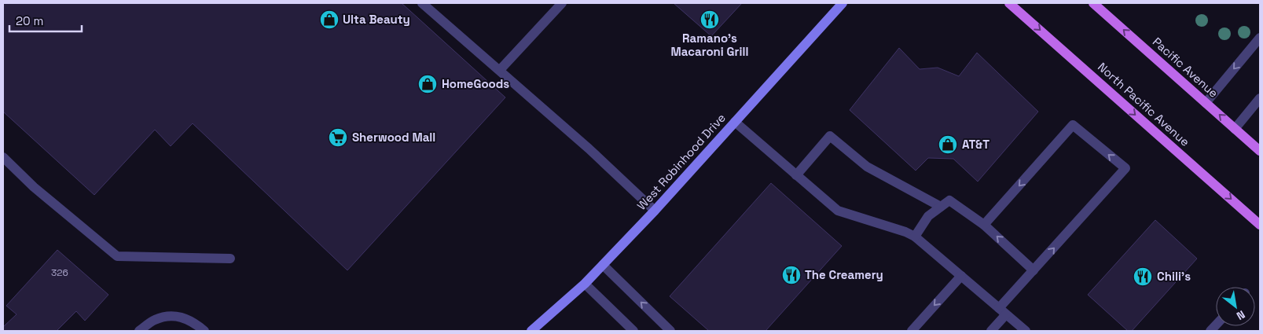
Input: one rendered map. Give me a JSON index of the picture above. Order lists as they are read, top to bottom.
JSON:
{
  "streets": {
    "main road": ["Pacific Avenue", "North Pacific Avenue"],
    "street": ["West Robinhood Drive"]
  },
  "one_way": ["Pacific Avenue", "North Pacific Avenue"],
  "places": {
    "shop": ["Ulta Beauty", "HomeGoods", "AT&T"],
    "restaurant": ["Ramano's Macaroni Grill", "The Creamery", "Chili's"],
    "supermarket": ["Sherwood Mall"]
  },
  "house_numbers": ["326"],
  "scale_bar": "20 m",
  "north": "bottom right"
}
